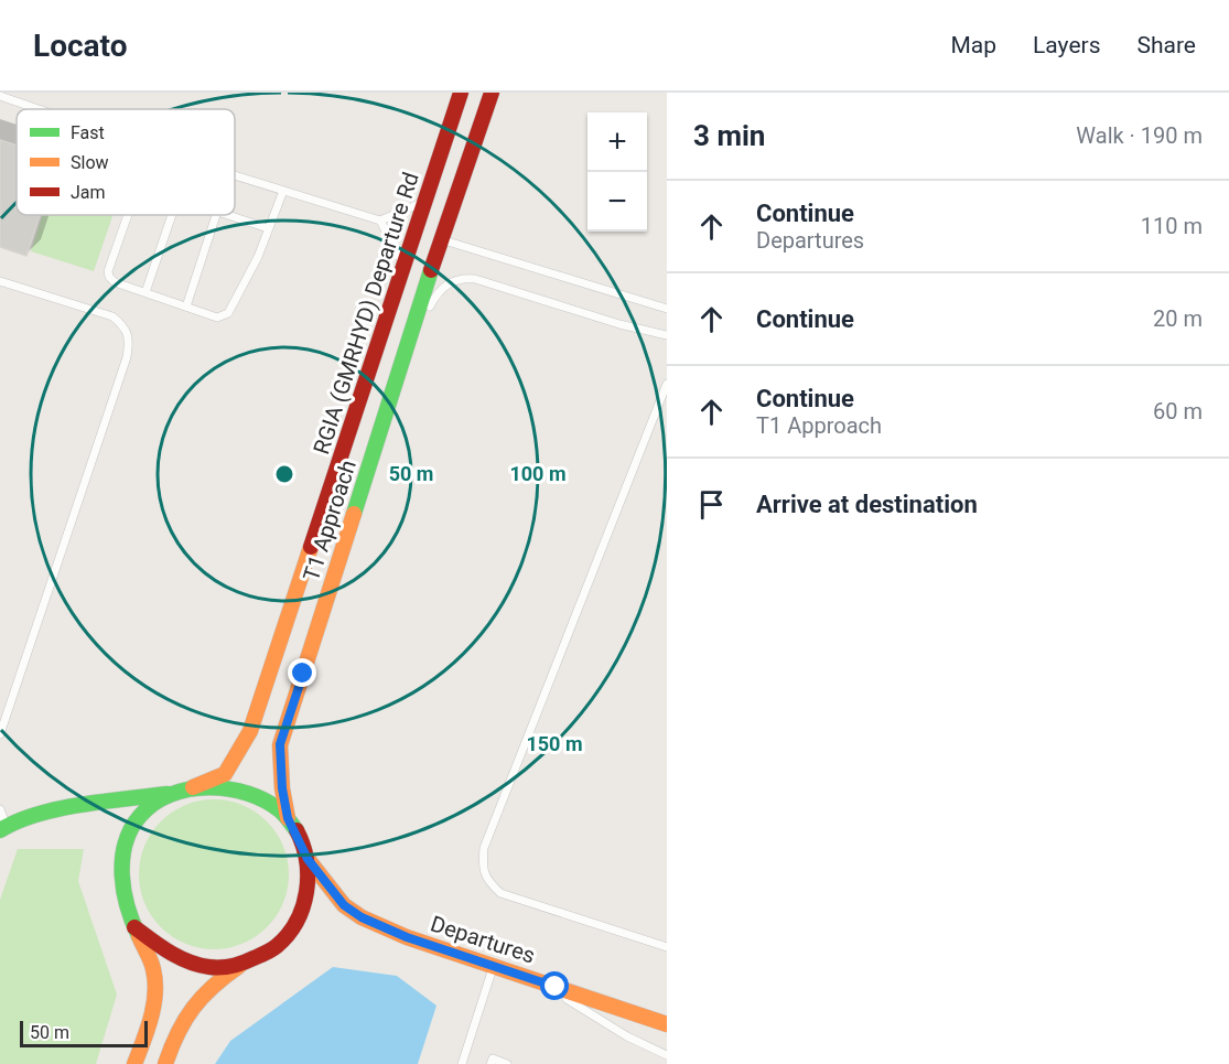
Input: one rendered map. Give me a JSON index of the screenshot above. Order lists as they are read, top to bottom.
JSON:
{
  "streets": {
    "main road": ["RGIA (GMRHYD) Departure Rd", "T1 Approach", "Departures"]
  },
  "crossings": [
    ["RGIA (GMRHYD) Departure Rd", "T1 Approach"],
    ["RGIA (GMRHYD) Departure Rd", "Departures"],
    ["T1 Approach", "Departures"]
  ],
  "legend": ["Fast", "Slow", "Jam"],
  "scale_bar": "50 m",
  "page": {
    "header": "Locato",
    "nav": ["Map", "Layers", "Share"],
    "heading": ["3 min", "Walk · 190 m"],
    "map_buttons": ["+", "−"],
    "list": [
      ["Continue", "Departures", "110 m"],
      ["Continue", "20 m"],
      ["Continue", "T1 Approach", "60 m"],
      "Arrive at destination"
    ],
    "scale": "50 m"
  },
  "rings": ["50 m", "100 m", "150 m"]
}
